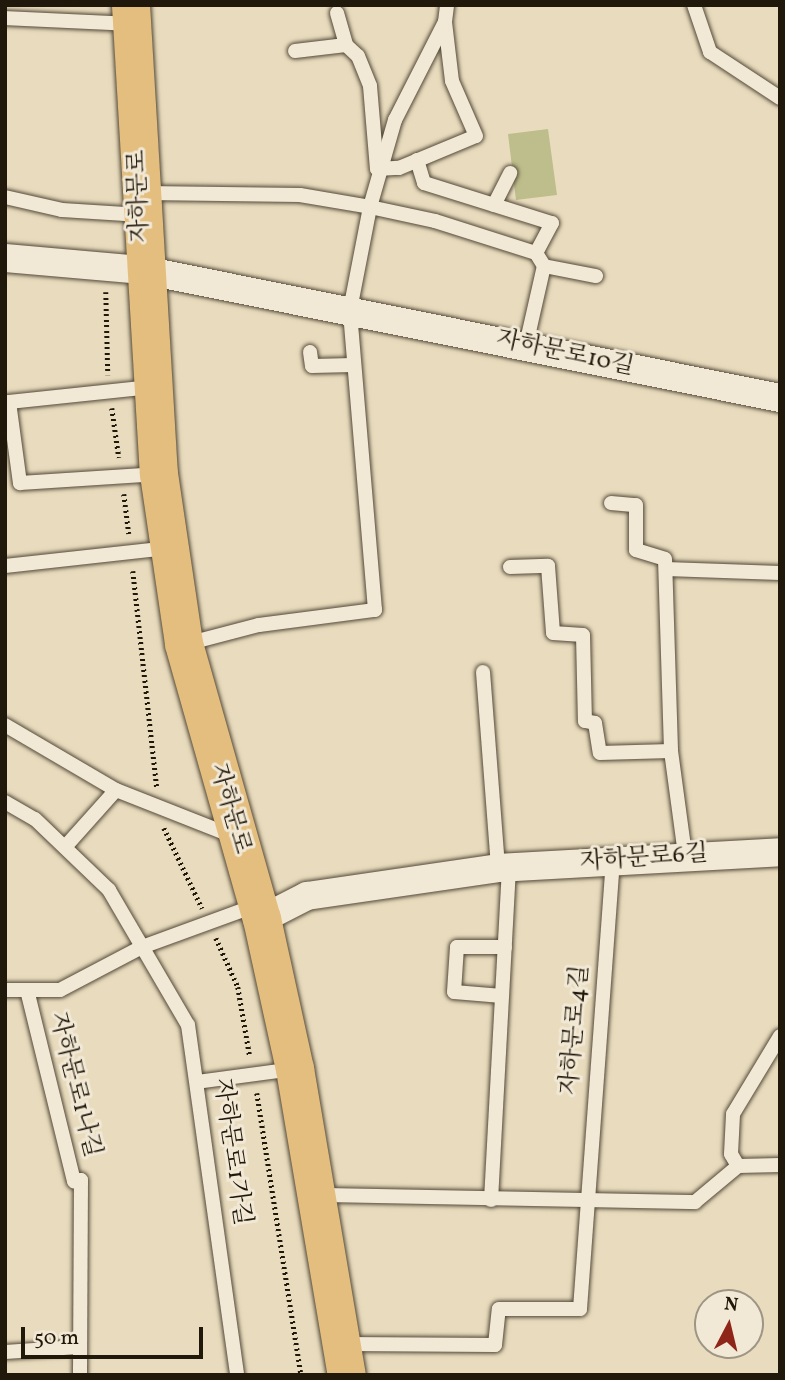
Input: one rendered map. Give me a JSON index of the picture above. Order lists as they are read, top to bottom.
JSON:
{
  "streets": {
    "main road": ["자하문로"],
    "street": ["자하문로10길", "자하문로6길"],
    "lane": ["자하문로4길", "자하문로1나길", "자하문로1가길"]
  },
  "crossings": [
    ["자하문로", "자하문로10길"],
    ["자하문로", "자하문로6길"],
    ["자하문로", "자하문로4길"],
    ["자하문로6길", "자하문로4길"]
  ],
  "scale_bar": "50 m",
  "north": "top"
}
